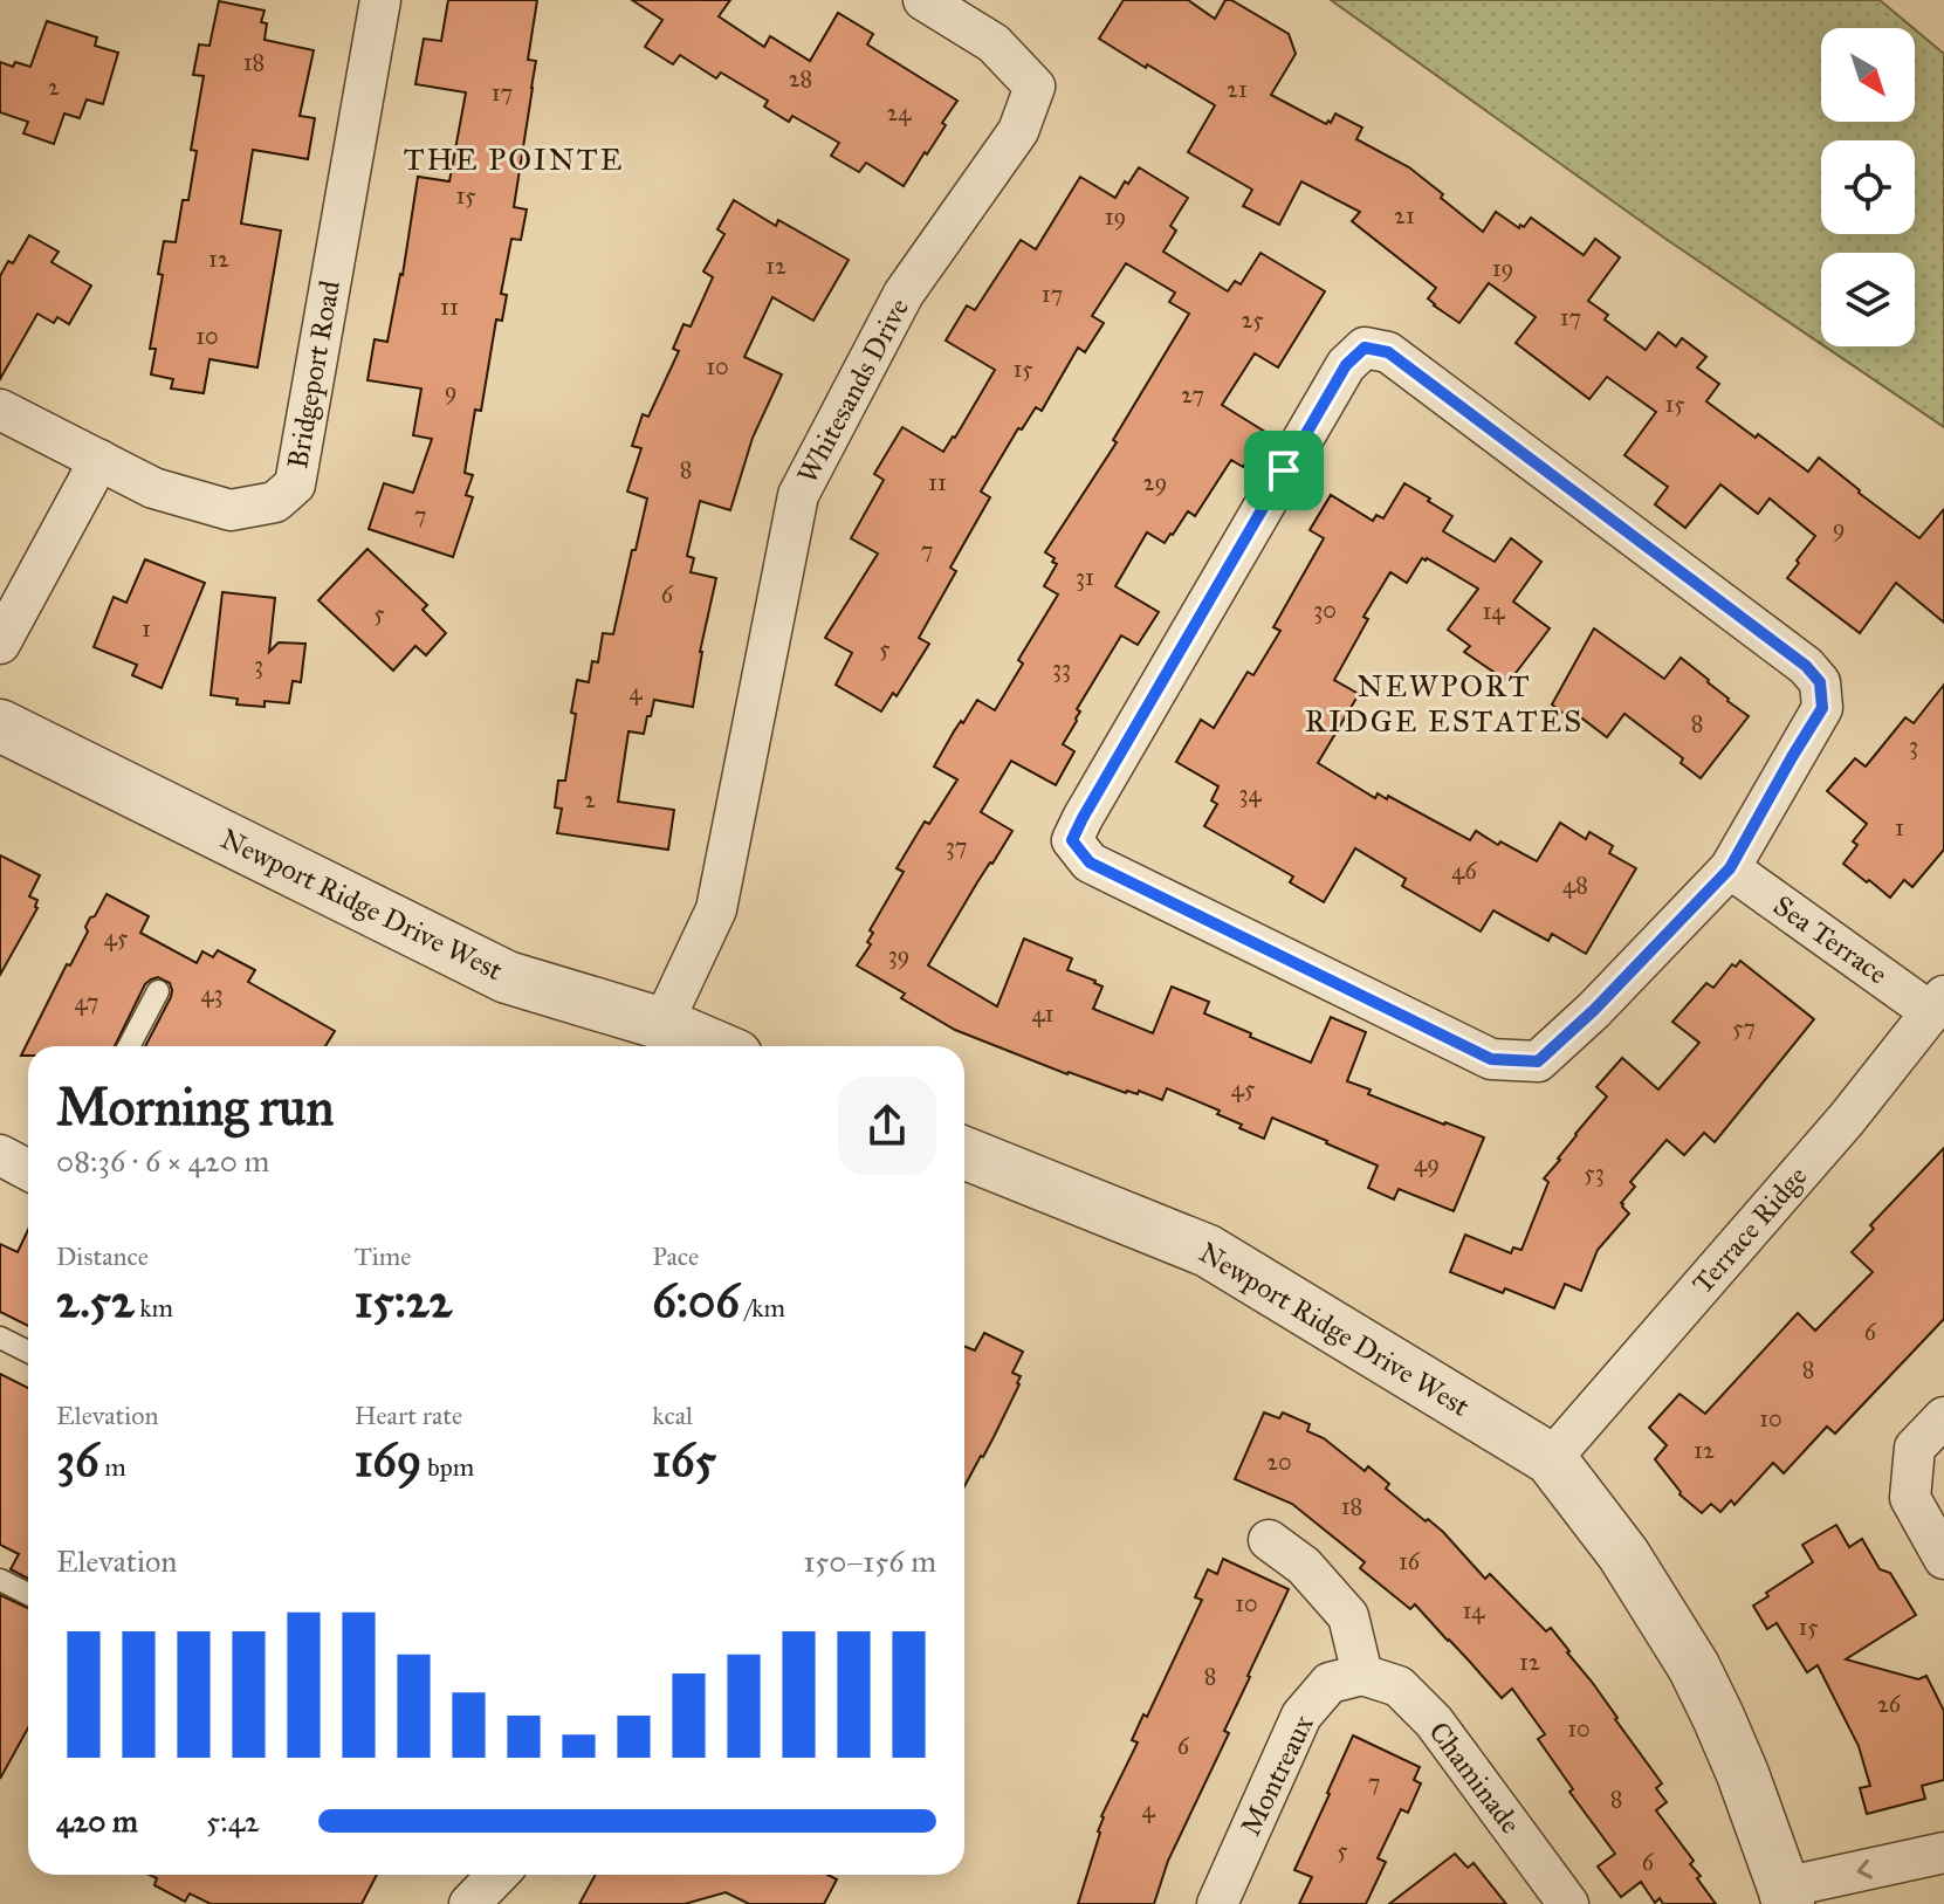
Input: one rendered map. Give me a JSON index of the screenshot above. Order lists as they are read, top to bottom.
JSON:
{
  "streets": {
    "street": [
      "Bridgeport Road",
      "Whitesands Drive",
      "Newport Ridge Drive West",
      "Sea Terrace",
      "Terrace Ridge",
      "Montreaux",
      "Chaminade"
    ]
  },
  "crossings": [
    ["Whitesands Drive", "Newport Ridge Drive West"],
    ["Newport Ridge Drive West", "Terrace Ridge"],
    ["Sea Terrace", "Terrace Ridge"],
    ["Montreaux", "Chaminade"]
  ],
  "districts": ["THE POINTE", "NEWPORT RIDGE ESTATES"],
  "house_numbers": [
    "18",
    "28",
    "2",
    "21",
    "17",
    "24",
    "15",
    "21",
    "19",
    "12",
    "12",
    "19",
    "17",
    "11",
    "17",
    "25",
    "10",
    "10",
    "15",
    "9",
    "27",
    "15",
    "8",
    "11",
    "29",
    "7",
    "9",
    "7",
    "31",
    "6",
    "30",
    "14",
    "5",
    "1",
    "5",
    "3",
    "33",
    "4",
    "8",
    "3",
    "34",
    "2",
    "1",
    "37",
    "46",
    "48",
    "45",
    "39",
    "43",
    "47",
    "41",
    "57",
    "45",
    "49",
    "53",
    "6",
    "8",
    "10",
    "12",
    "20",
    "18",
    "16",
    "10",
    "14",
    "15",
    "12",
    "8",
    "26",
    "10",
    "6",
    "7",
    "8",
    "4",
    "5",
    "6"
  ],
  "north": "bottom right",
  "page": {
    "heading": ["Morning run", "08:36 · 6 × 420 m"],
    "stats": [
      ["Distance", "2.52 km"],
      ["Time", "15:22"],
      ["Pace", "6:06 /km"],
      ["Elevation", "36 m"],
      ["Heart rate", "169 bpm"],
      ["kcal", "165"]
    ],
    "chart": ["Elevation", "150–156 m"],
    "list": [
      {
        "name": "420 m",
        "note": "5:42"
      }
    ]
  }
}
